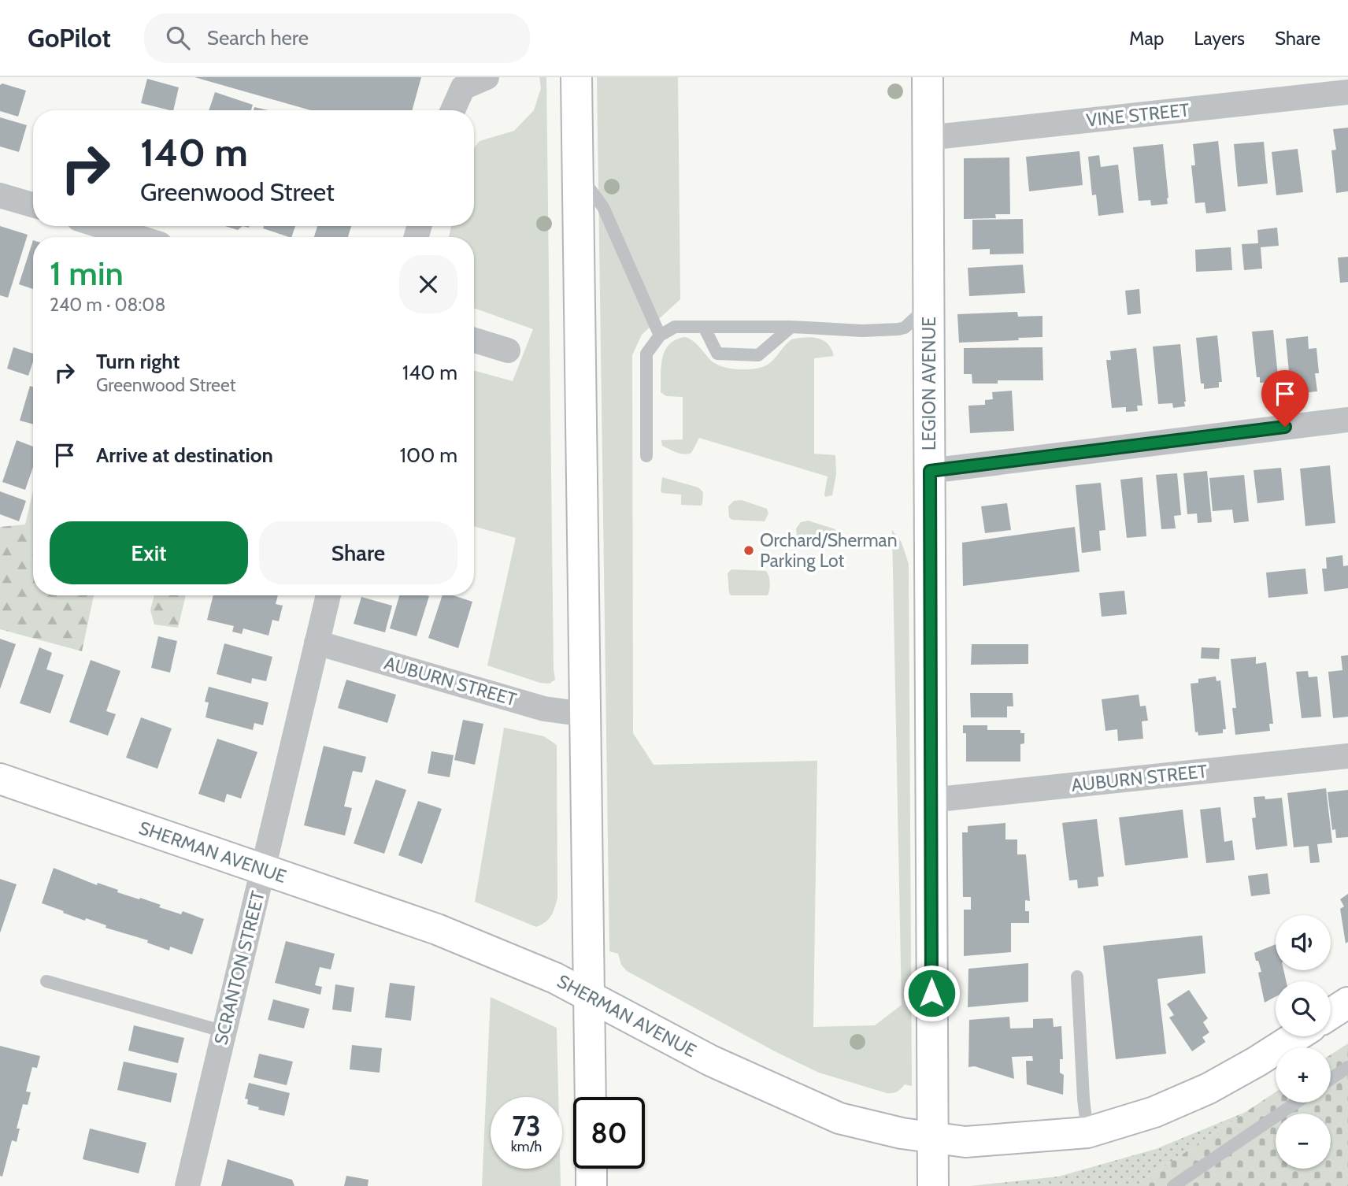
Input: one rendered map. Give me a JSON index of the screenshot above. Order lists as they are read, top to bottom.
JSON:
{
  "streets": {
    "main road": ["LEGION AVENUE", "SHERMAN AVENUE"],
    "street": ["VINE STREET", "AUBURN STREET", "SCRANTON STREET"]
  },
  "crossings": [
    ["VINE STREET", "LEGION AVENUE"],
    ["LEGION AVENUE", "AUBURN STREET"],
    ["LEGION AVENUE", "SHERMAN AVENUE"],
    ["AUBURN STREET", "SCRANTON STREET"],
    ["SHERMAN AVENUE", "SCRANTON STREET"]
  ],
  "places": ["Orchard/Sherman Parking Lot"],
  "page": {
    "header": "GoPilot",
    "search": "Search here",
    "nav": ["Map", "Layers", "Share"],
    "turn": ["140 m", "Greenwood Street"],
    "heading": ["1 min", "240 m · 08:08"],
    "list": [
      {
        "name": "Turn right",
        "note": "Greenwood Street",
        "value": "140 m"
      },
      {
        "name": "Arrive at destination",
        "value": "100 m"
      }
    ],
    "buttons": ["Exit", "Share"],
    "map_buttons": ["+", "−"],
    "speed": "73 km/h",
    "limit": "80"
  }
}
